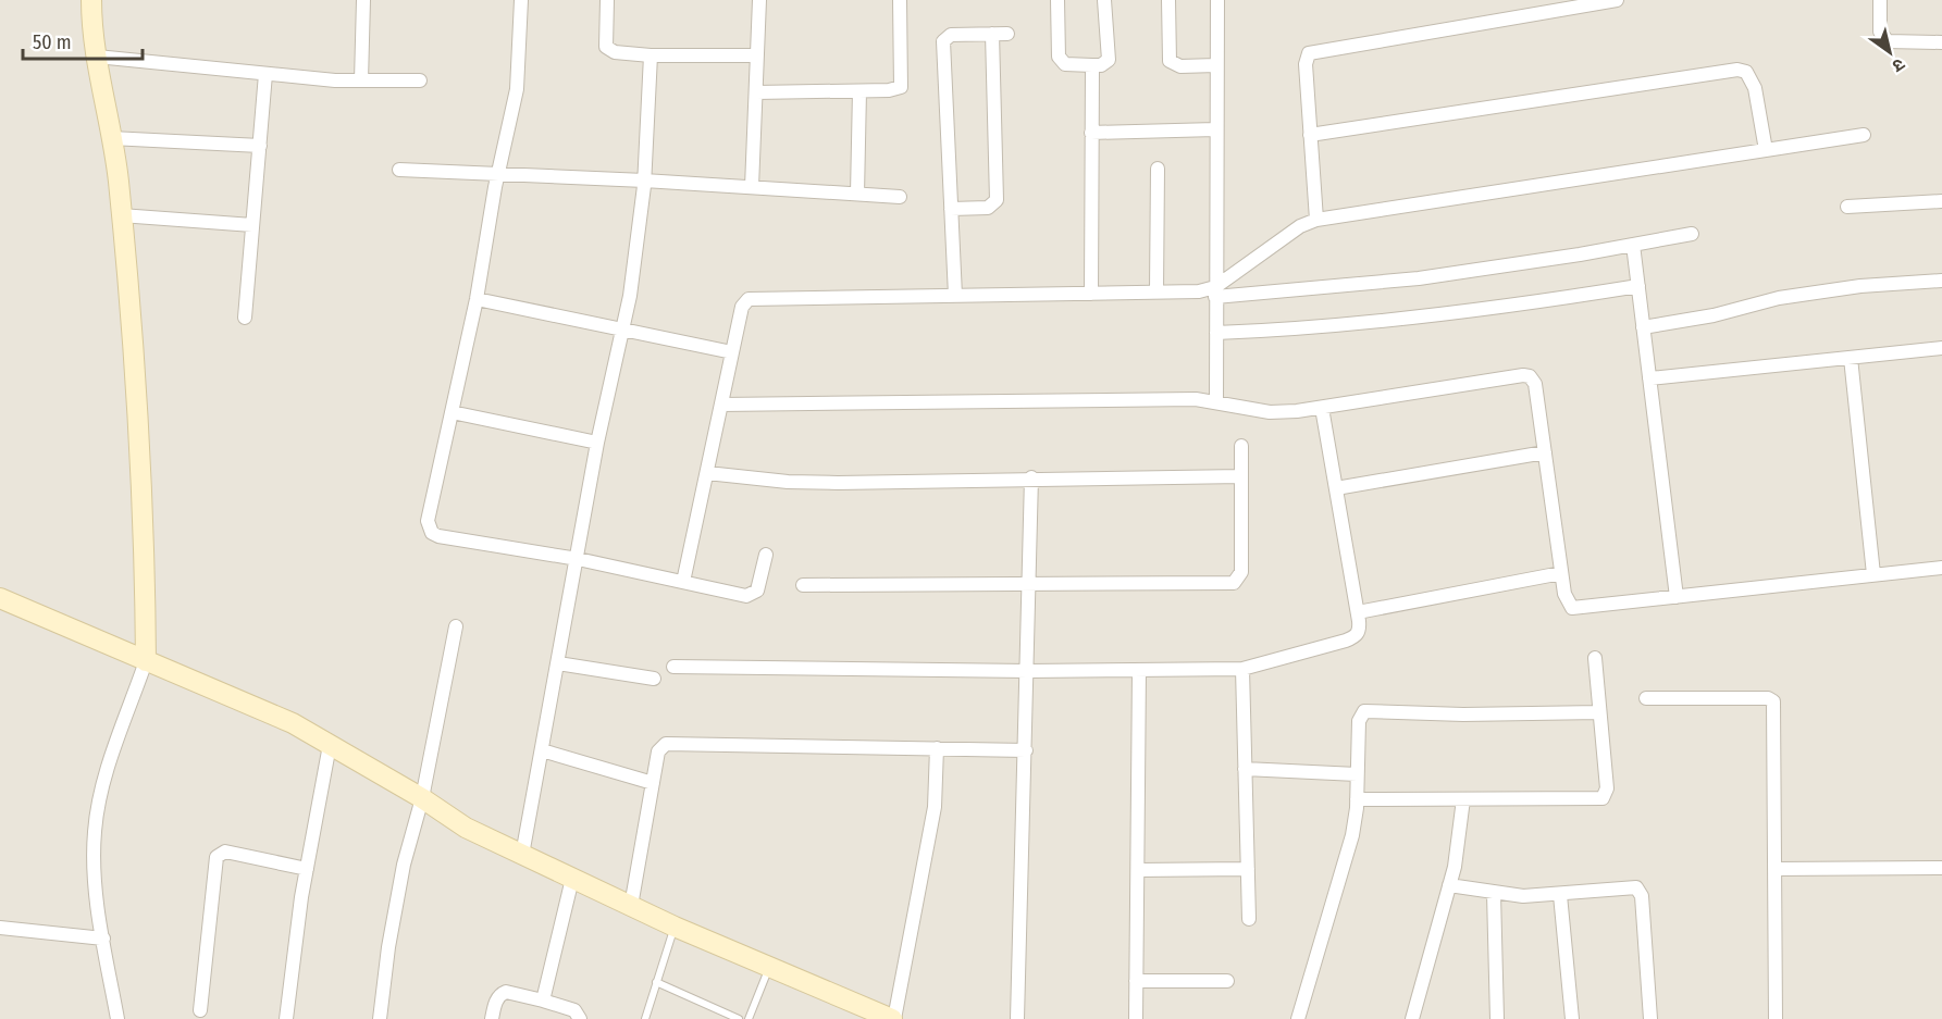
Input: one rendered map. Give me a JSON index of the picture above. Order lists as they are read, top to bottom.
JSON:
{
  "scale_bar": "50 m",
  "north": "bottom right"
}
